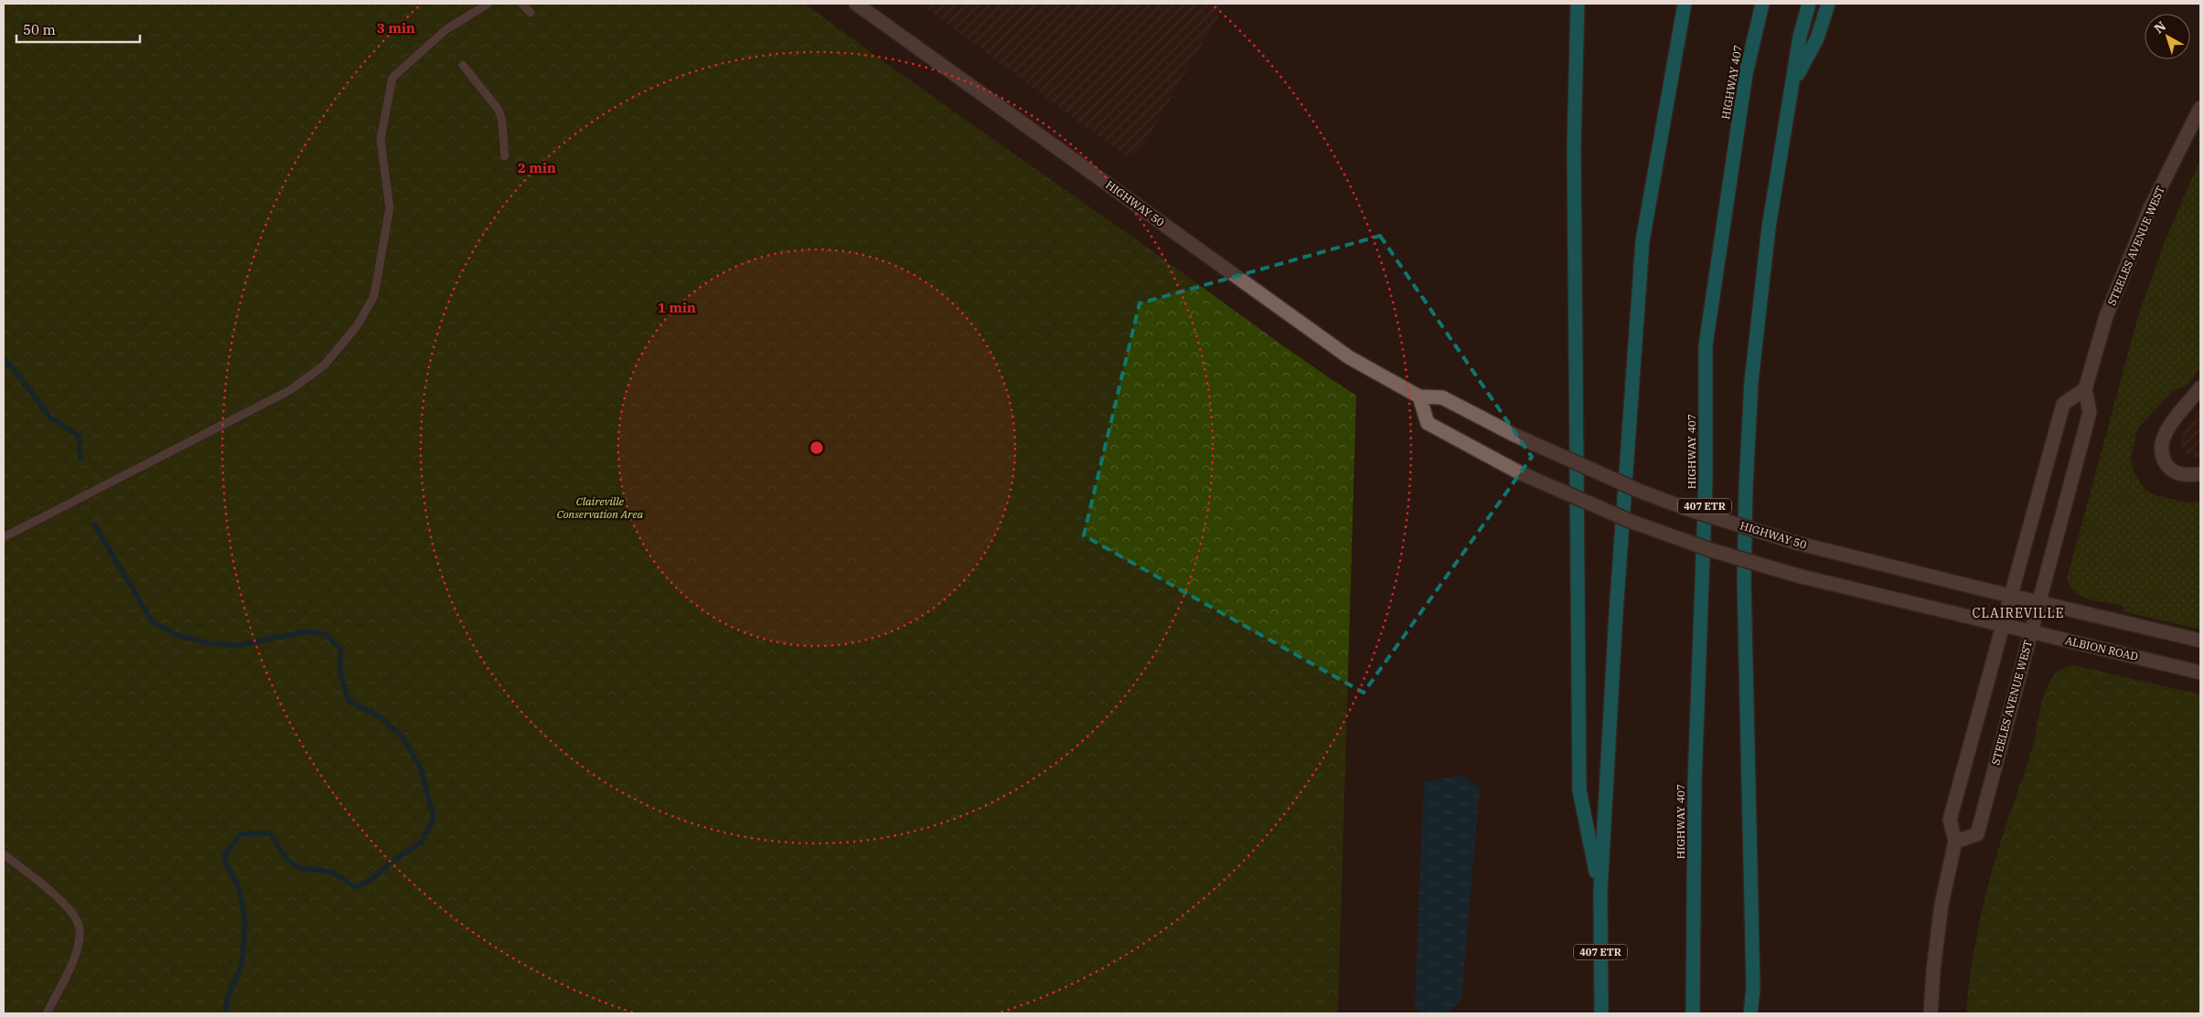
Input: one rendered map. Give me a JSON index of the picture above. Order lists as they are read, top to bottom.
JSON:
{
  "streets": {
    "highway": ["HIGHWAY 407", "407 ETR"],
    "main road": ["HIGHWAY 50", "STEELES AVENUE WEST", "ALBION ROAD"]
  },
  "crossings": [
    ["HIGHWAY 50", "STEELES AVENUE WEST"],
    ["STEELES AVENUE WEST", "ALBION ROAD"]
  ],
  "districts": ["CLAIREVILLE"],
  "parks": ["Claireville Conservation Area"],
  "scale_bar": "50 m",
  "north": "top left",
  "rings": ["3 min", "2 min", "1 min"]
}
